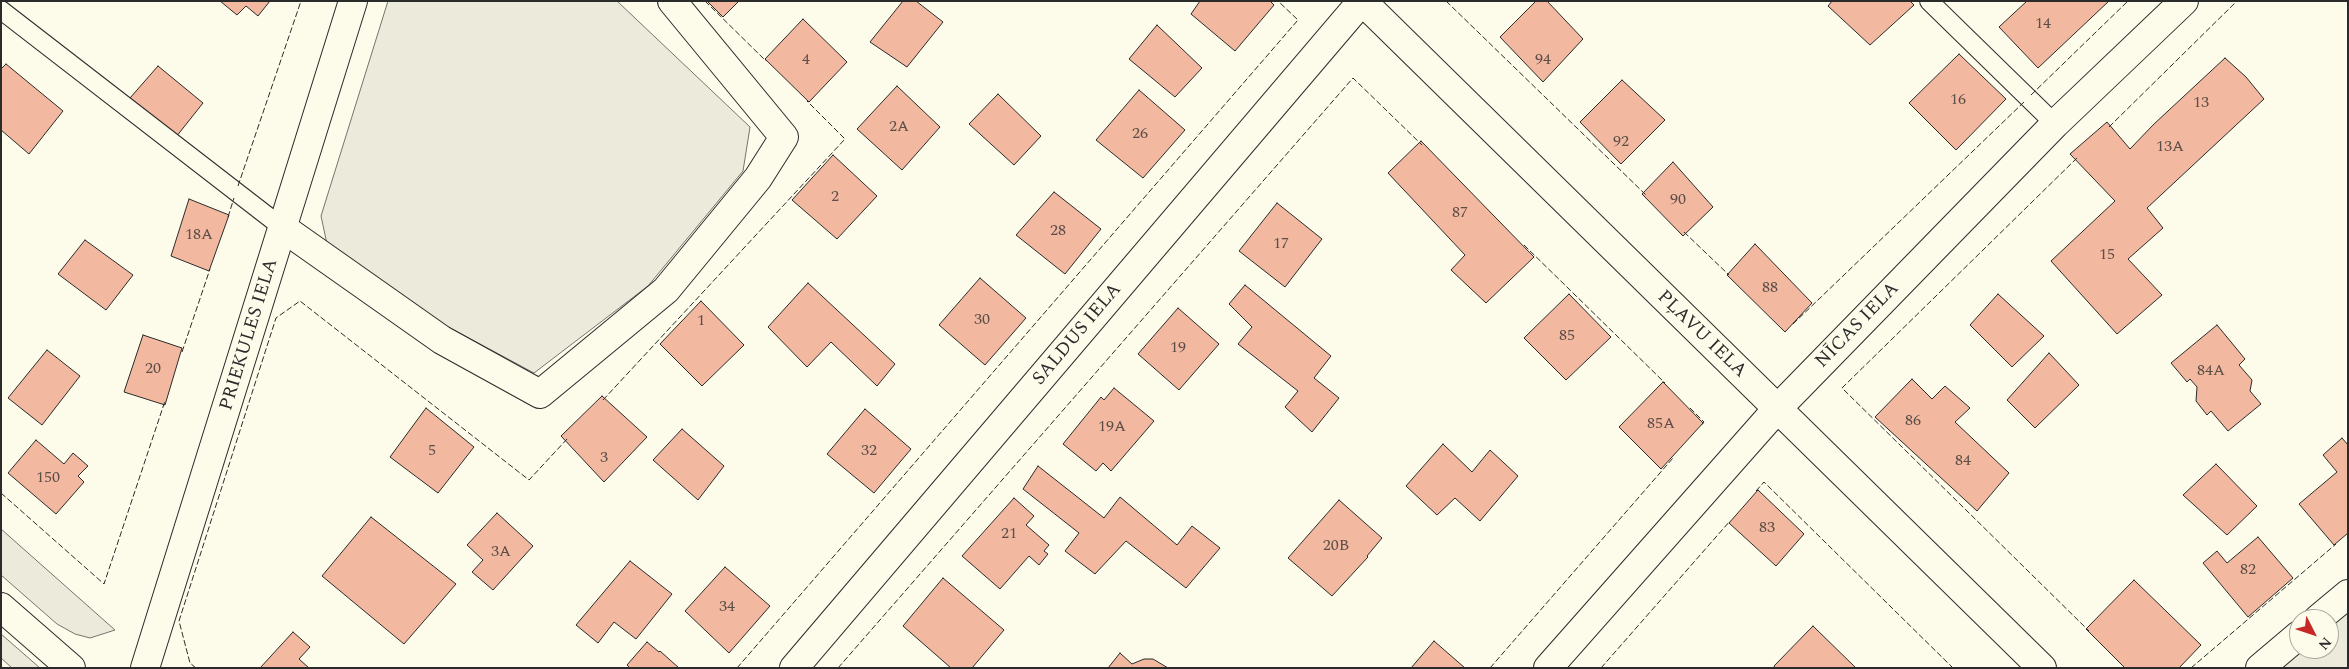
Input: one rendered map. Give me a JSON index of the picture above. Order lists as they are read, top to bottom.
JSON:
{
  "streets": {
    "main road": [
      "NĪCAS IELA",
      "PRIEKULES IELA",
      "SALDUS IELA",
      "PĻAVU IELA"
    ]
  },
  "crossings": [
    ["NĪCAS IELA", "PĻAVU IELA"],
    ["SALDUS IELA", "PĻAVU IELA"]
  ],
  "house_numbers": [
    "14",
    "4",
    "94",
    "16",
    "13",
    "2A",
    "26",
    "92",
    "13A",
    "2",
    "90",
    "87",
    "28",
    "18A",
    "17",
    "15",
    "88",
    "30",
    "1",
    "85",
    "19",
    "20",
    "84A",
    "86",
    "85A",
    "19A",
    "5",
    "32",
    "3",
    "84",
    "150",
    "83",
    "21",
    "20B",
    "3A",
    "82",
    "34"
  ],
  "north": "bottom right"
}
